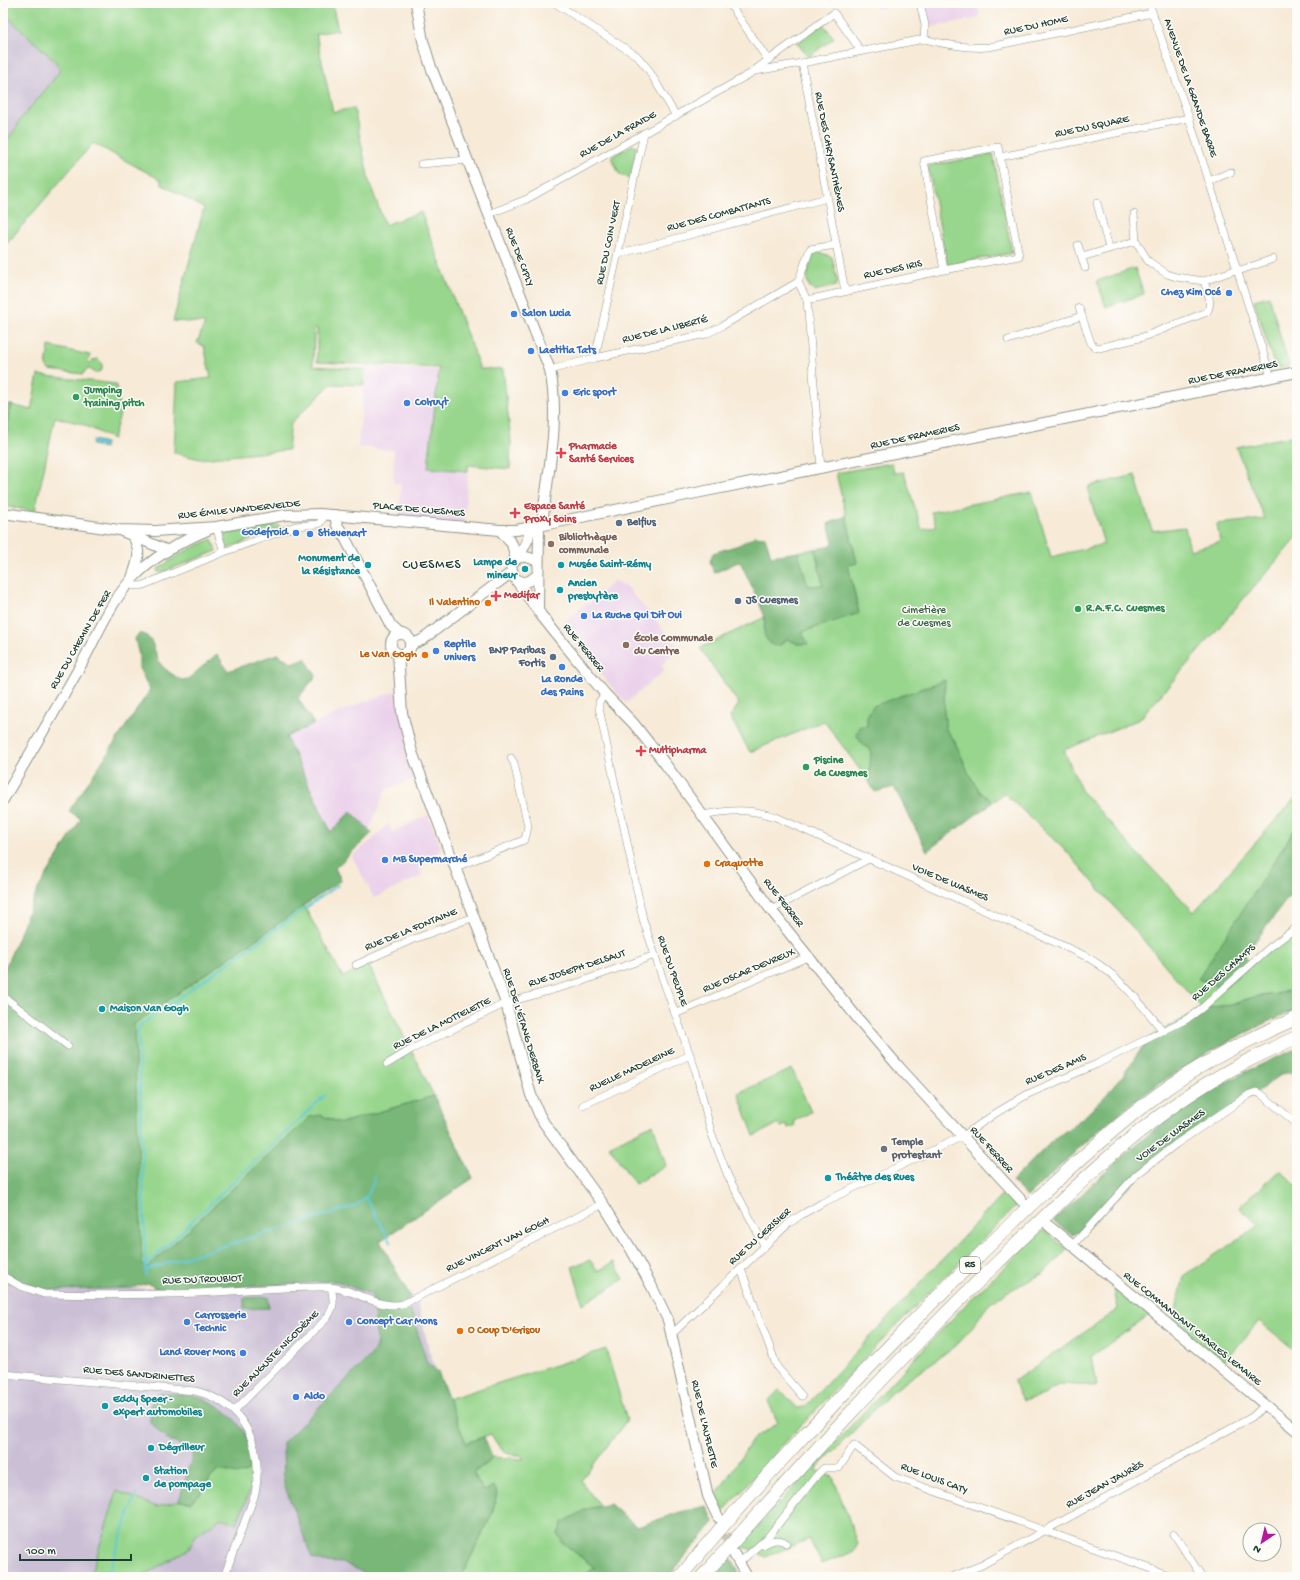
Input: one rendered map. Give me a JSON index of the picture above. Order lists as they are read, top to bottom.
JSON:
{
  "streets": {
    "highway": ["R5"],
    "street": [
      "RUE DU HOME",
      "AVENUE DE LA GRANDE BARRE",
      "RUE DU SQUARE",
      "RUE DE LA FRAIDE",
      "RUE DES CHRYSANTHÈMES",
      "RUE DES COMBATTANTS",
      "RUE DU COIN VERT",
      "RUE DE CIPLY",
      "RUE DES IRIS",
      "RUE DE LA LIBERTÉ",
      "RUE DE FRAMERIES",
      "RUE ÉMILE VANDERVELDE",
      "PLACE DE CUESMES",
      "RUE DU CHEMIN DE FER",
      "RUE FERRER",
      "VOIE DE WASMES",
      "RUE DE LA FONTAINE",
      "RUE JOSEPH DELSAUT",
      "RUE DU PEUPLE",
      "RUE OSCAR DEVREUX",
      "RUE DES CHAMPS",
      "RUE DE LA MOTTELETTE",
      "RUE DE L'ÉTANG DERBAIX",
      "RUELLE MADELEINE",
      "RUE DES AMIS",
      "RUE DU CERISIER",
      "RUE VINCENT VAN GOGH",
      "RUE DU TROUBIOT",
      "RUE COMMANDANT CHARLES LEMAIRE",
      "RUE AUGUSTE NICODÈME",
      "RUE DES SANDRINETTES",
      "RUE DE L'AUFLETTE",
      "RUE LOUIS CATY",
      "RUE JEAN JAURÈS"
    ]
  },
  "crossings": [
    ["RUE DU HOME", "AVENUE DE LA GRANDE BARRE"],
    ["RUE DU HOME", "RUE DE LA FRAIDE"],
    ["AVENUE DE LA GRANDE BARRE", "RUE DU SQUARE"],
    ["AVENUE DE LA GRANDE BARRE", "RUE DE FRAMERIES"],
    ["RUE DU SQUARE", "RUE DES IRIS"],
    ["RUE DE LA FRAIDE", "RUE DES CHRYSANTHÈMES"],
    ["RUE DE LA FRAIDE", "RUE DU COIN VERT"],
    ["RUE DE LA FRAIDE", "RUE DE CIPLY"],
    ["RUE DES CHRYSANTHÈMES", "RUE DES COMBATTANTS"],
    ["RUE DES CHRYSANTHÈMES", "RUE DES IRIS"],
    ["RUE DES COMBATTANTS", "RUE DU COIN VERT"],
    ["RUE DU COIN VERT", "RUE DE LA LIBERTÉ"],
    ["RUE DE CIPLY", "RUE DE LA LIBERTÉ"],
    ["RUE DE CIPLY", "RUE DE FRAMERIES"],
    ["RUE DE CIPLY", "PLACE DE CUESMES"],
    ["RUE DE FRAMERIES", "PLACE DE CUESMES"],
    ["RUE ÉMILE VANDERVELDE", "PLACE DE CUESMES"],
    ["RUE ÉMILE VANDERVELDE", "RUE DU CHEMIN DE FER"],
    ["RUE FERRER", "VOIE DE WASMES"],
    ["RUE FERRER", "RUE DU PEUPLE"],
    ["RUE FERRER", "RUE OSCAR DEVREUX"],
    ["RUE FERRER", "RUE DES AMIS"],
    ["RUE FERRER", "RUE DU CERISIER"],
    ["VOIE DE WASMES", "RUE DES CHAMPS"],
    ["VOIE DE WASMES", "RUE DES AMIS"],
    ["VOIE DE WASMES", "RUE COMMANDANT CHARLES LEMAIRE"],
    ["RUE DE LA FONTAINE", "RUE DE L'ÉTANG DERBAIX"],
    ["RUE JOSEPH DELSAUT", "RUE DU PEUPLE"],
    ["RUE JOSEPH DELSAUT", "RUE DE LA MOTTELETTE"],
    ["RUE JOSEPH DELSAUT", "RUE DE L'ÉTANG DERBAIX"],
    ["RUE DU PEUPLE", "RUE OSCAR DEVREUX"],
    ["RUE DU PEUPLE", "RUELLE MADELEINE"],
    ["RUE DU PEUPLE", "RUE DU CERISIER"],
    ["RUE DES CHAMPS", "RUE DES AMIS"],
    ["RUE DE LA MOTTELETTE", "RUE DE L'ÉTANG DERBAIX"],
    ["RUE DE L'ÉTANG DERBAIX", "RUE DU CERISIER"],
    ["RUE DE L'ÉTANG DERBAIX", "RUE VINCENT VAN GOGH"],
    ["RUE DE L'ÉTANG DERBAIX", "RUE DE L'AUFLETTE"],
    ["RUE DES AMIS", "RUE DU CERISIER"],
    ["RUE DU CERISIER", "RUE DE L'AUFLETTE"],
    ["RUE VINCENT VAN GOGH", "RUE DU TROUBIOT"],
    ["RUE DU TROUBIOT", "RUE AUGUSTE NICODÈME"],
    ["RUE COMMANDANT CHARLES LEMAIRE", "RUE JEAN JAURÈS"],
    ["RUE AUGUSTE NICODÈME", "RUE DES SANDRINETTES"],
    ["RUE LOUIS CATY", "RUE JEAN JAURÈS"]
  ],
  "districts": ["CUESMES"],
  "parks": ["Cimetière de Cuesmes"],
  "places": {
    "other": [
      "Chez Kim Océ",
      "Salon Lucia",
      "Laetitia Tats",
      "Eric sport",
      "Jumping training pitch",
      "Colruyt",
      "Belfius",
      "Godefroid",
      "Stievenart",
      "Bibliothèque communale",
      "Monument de la Résistance",
      "Musée Saint-Rémy",
      "Lampe de mineur",
      "Ancien presbytère",
      "JS Cuesmes",
      "Il Valentino",
      "R.A.F.C. Cuesmes",
      "La Ruche Qui Dit Oui",
      "École Communale du Centre",
      "Reptile univers",
      "Le Van Gogh",
      "BNP Paribas Fortis",
      "La Ronde des Pains",
      "Piscine de Cuesmes",
      "MB Supermarché",
      "Craquotte",
      "Maison Van Gogh",
      "Temple protestant",
      "Théâtre des Rues",
      "Carrosserie Technic",
      "Concept Car Mons",
      "O Coup D'Grisou",
      "Land Rover Mons",
      "Aldo",
      "Eddy Speer - expert automobiles",
      "Dégrilleur",
      "Station de pompage"
    ],
    "health": [
      "Pharmacie Santé Services",
      "Espace Santé Proxy Soins",
      "Medifar",
      "Multipharma"
    ]
  },
  "scale_bar": "100 m",
  "north": "bottom left"
}
